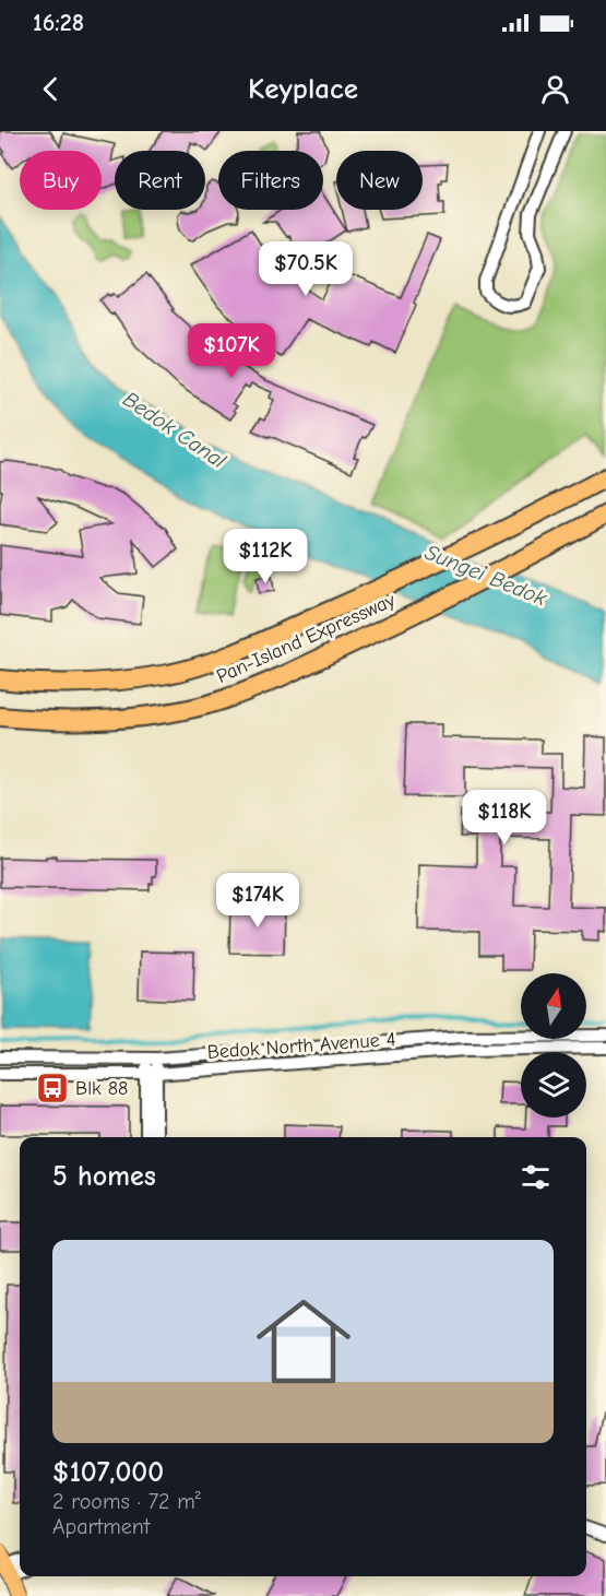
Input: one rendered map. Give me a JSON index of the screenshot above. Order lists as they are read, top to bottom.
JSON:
{
  "streets": {
    "highway": ["Pan-Island Expressway"],
    "street": ["Bedok North Avenue 4"]
  },
  "water": ["Bedok Canal", "Sungei Bedok"],
  "places": {
    "bus stop": ["Blk 88"]
  },
  "north": "top",
  "page": {
    "status": "16:28",
    "header": "Keyplace",
    "chip": [
      "Buy",
      "Rent",
      "Filters",
      "New"
    ],
    "price": [
      "$70.5K",
      "$107K",
      "$112K",
      "$118K",
      "$174K"
    ],
    "heading": "5 homes",
    "list": [
      {
        "name": "$107,000",
        "note": "2 rooms · 72 m² · Apartment"
      }
    ]
  }
}
